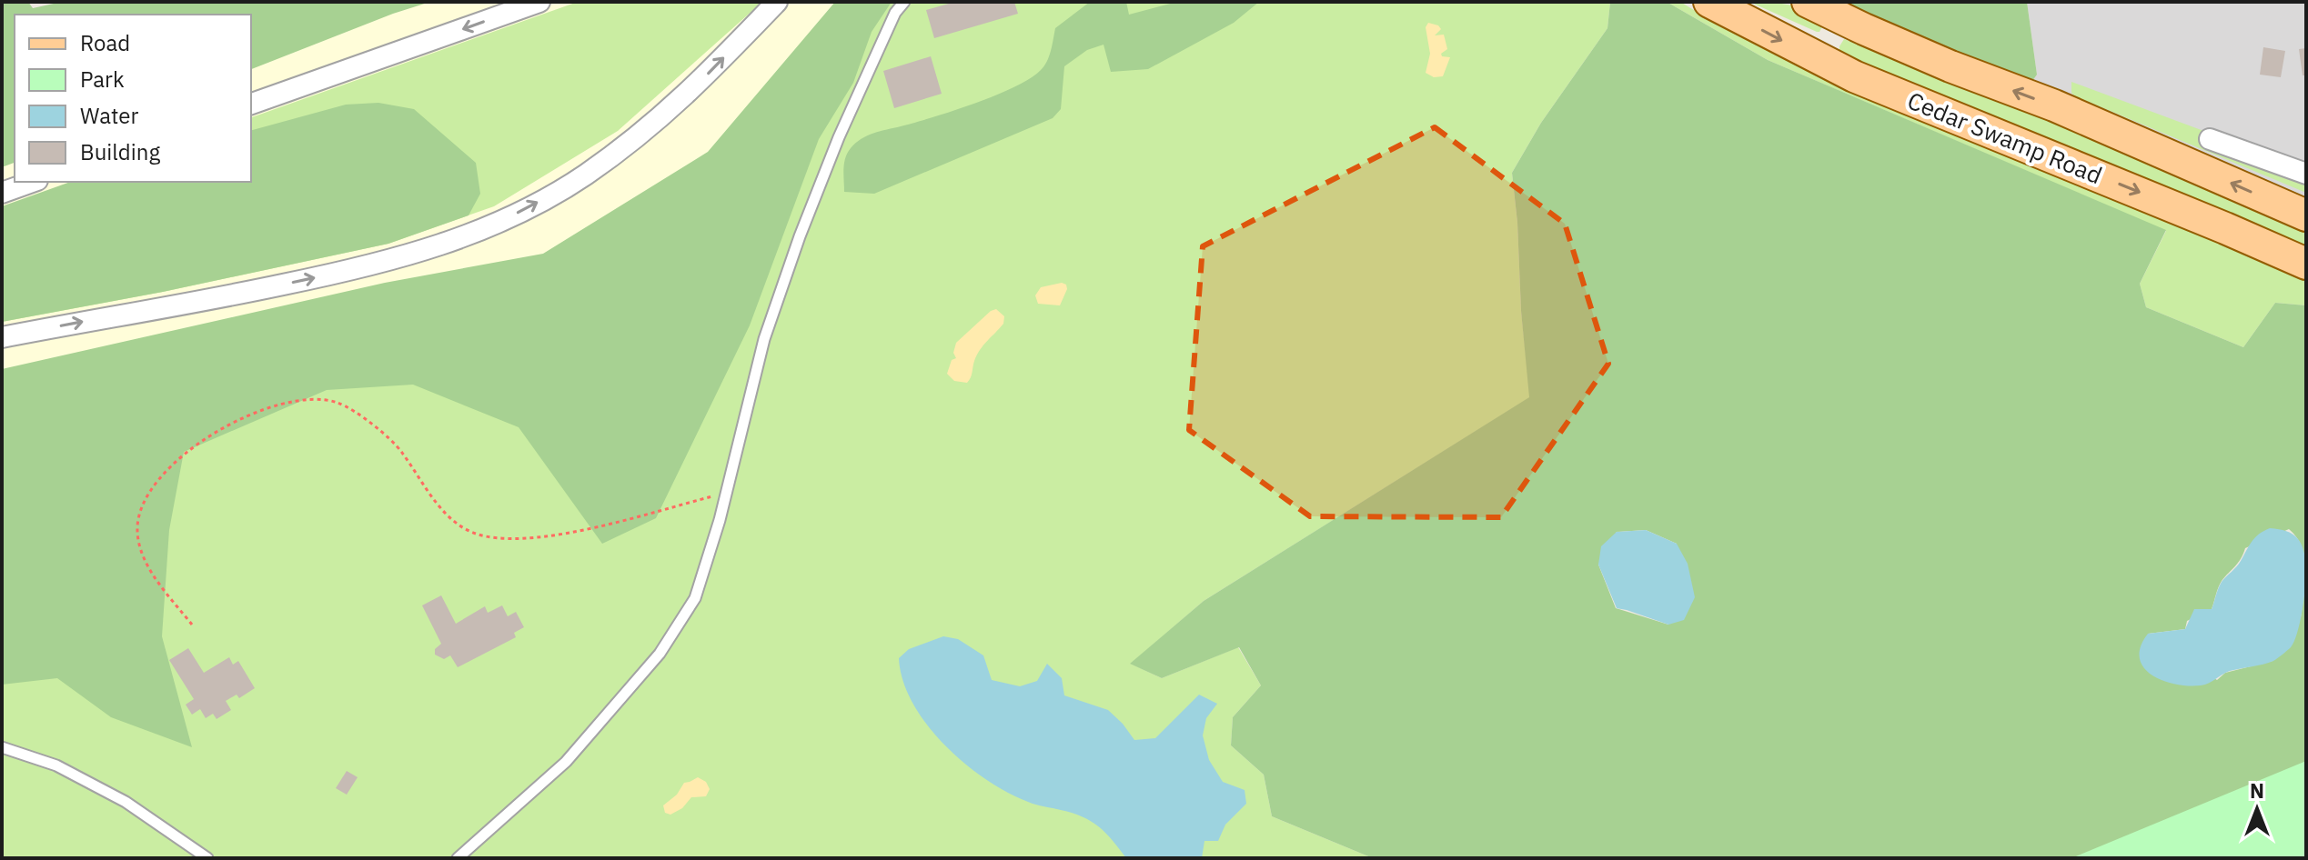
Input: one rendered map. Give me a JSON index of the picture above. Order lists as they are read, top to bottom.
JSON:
{
  "streets": {
    "main road": ["Cedar Swamp Road"]
  },
  "legend": [
    "Road",
    "Park",
    "Water",
    "Building"
  ],
  "north": "top"
}
